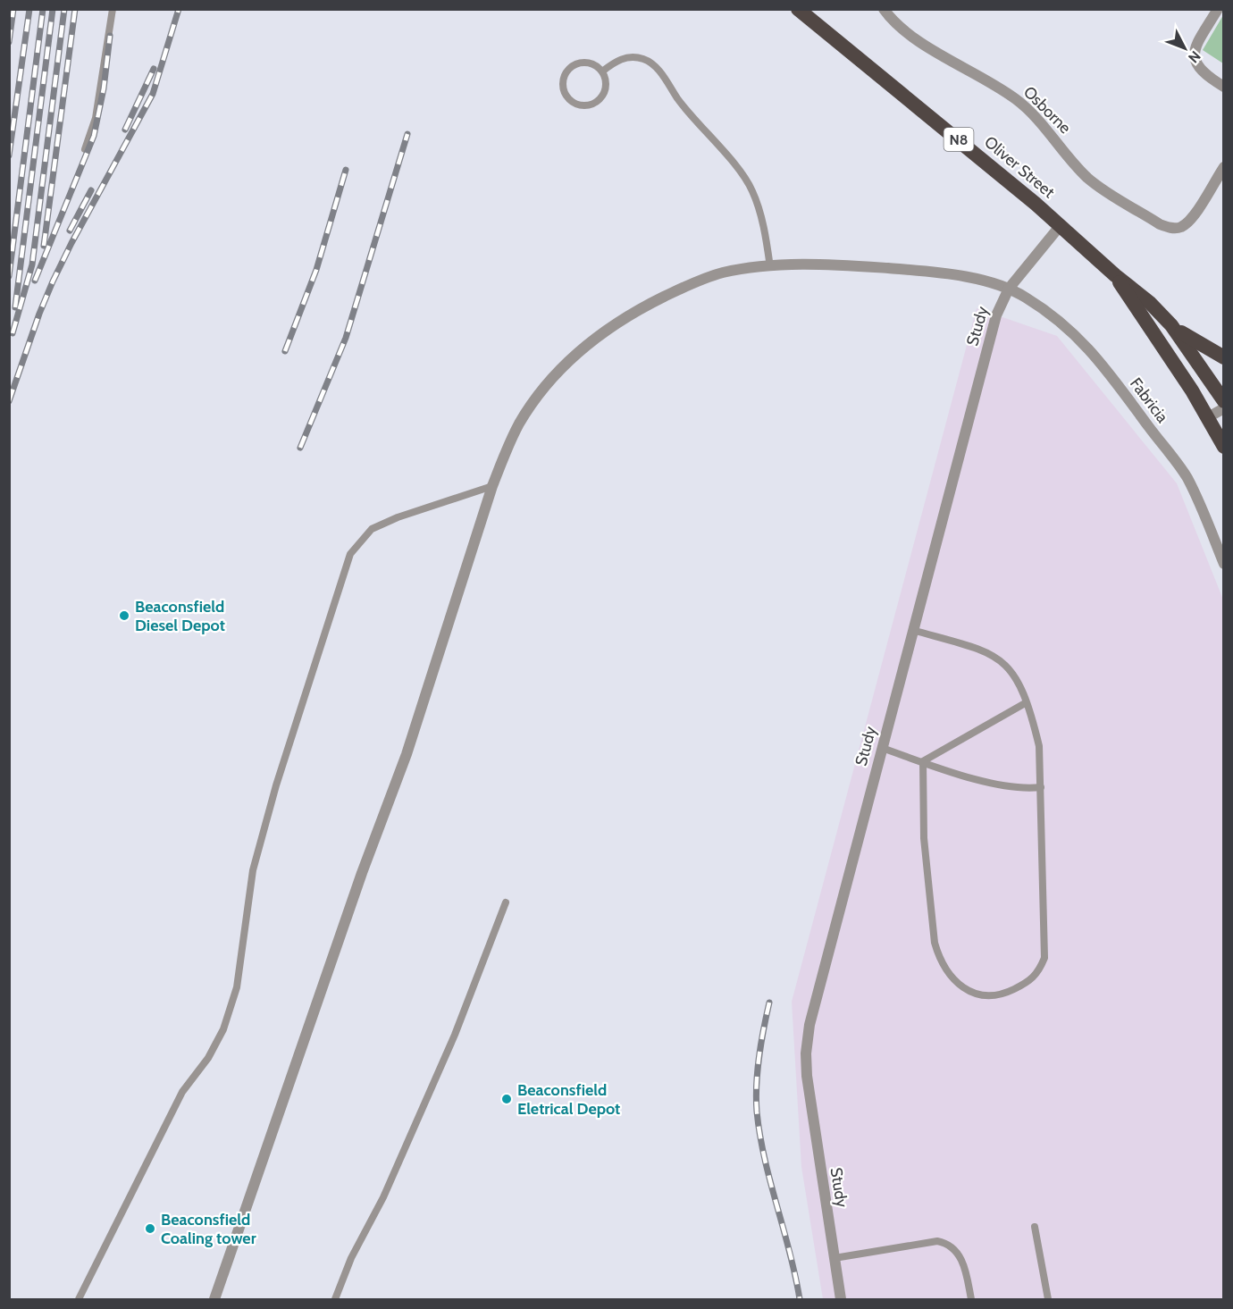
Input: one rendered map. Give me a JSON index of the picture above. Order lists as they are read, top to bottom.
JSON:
{
  "streets": {
    "highway": ["N8", "Oliver Street"],
    "street": ["Osborne", "Study", "Fabricia"]
  },
  "crossings": [
    ["Oliver Street", "Study"],
    ["Study", "Fabricia"]
  ],
  "places": ["Beaconsfield Diesel Depot", "Beaconsfield Eletrical Depot", "Beaconsfield Coaling tower"],
  "north": "bottom right"
}
